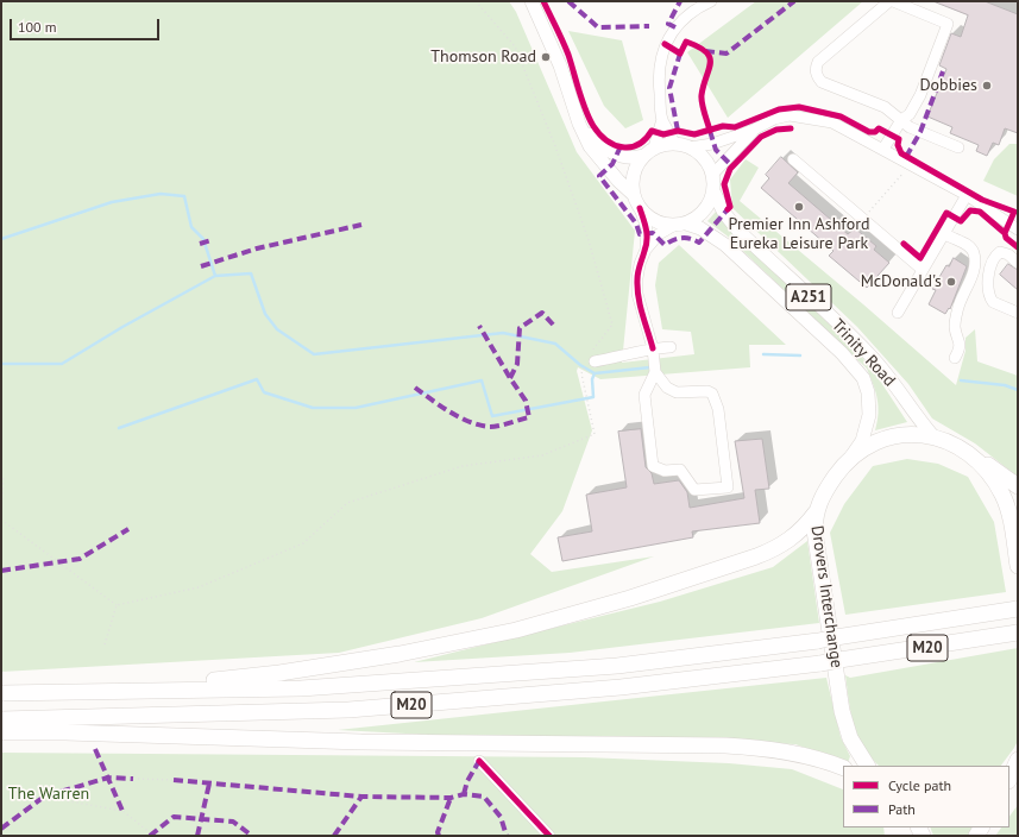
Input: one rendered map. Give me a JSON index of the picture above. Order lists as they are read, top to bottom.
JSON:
{
  "streets": {
    "highway": ["Drovers Interchange", "M20"],
    "main road": ["A251", "Trinity Road"]
  },
  "crossings": [
    ["Trinity Road", "Drovers Interchange"],
    ["Drovers Interchange", "M20"]
  ],
  "parks": ["The Warren"],
  "places": [
    "Thomson Road",
    "Dobbies",
    "Premier Inn Ashford Eureka Leisure Park",
    "McDonald's"
  ],
  "legend": ["Cycle path", "Path"],
  "scale_bar": "100 m"
}
